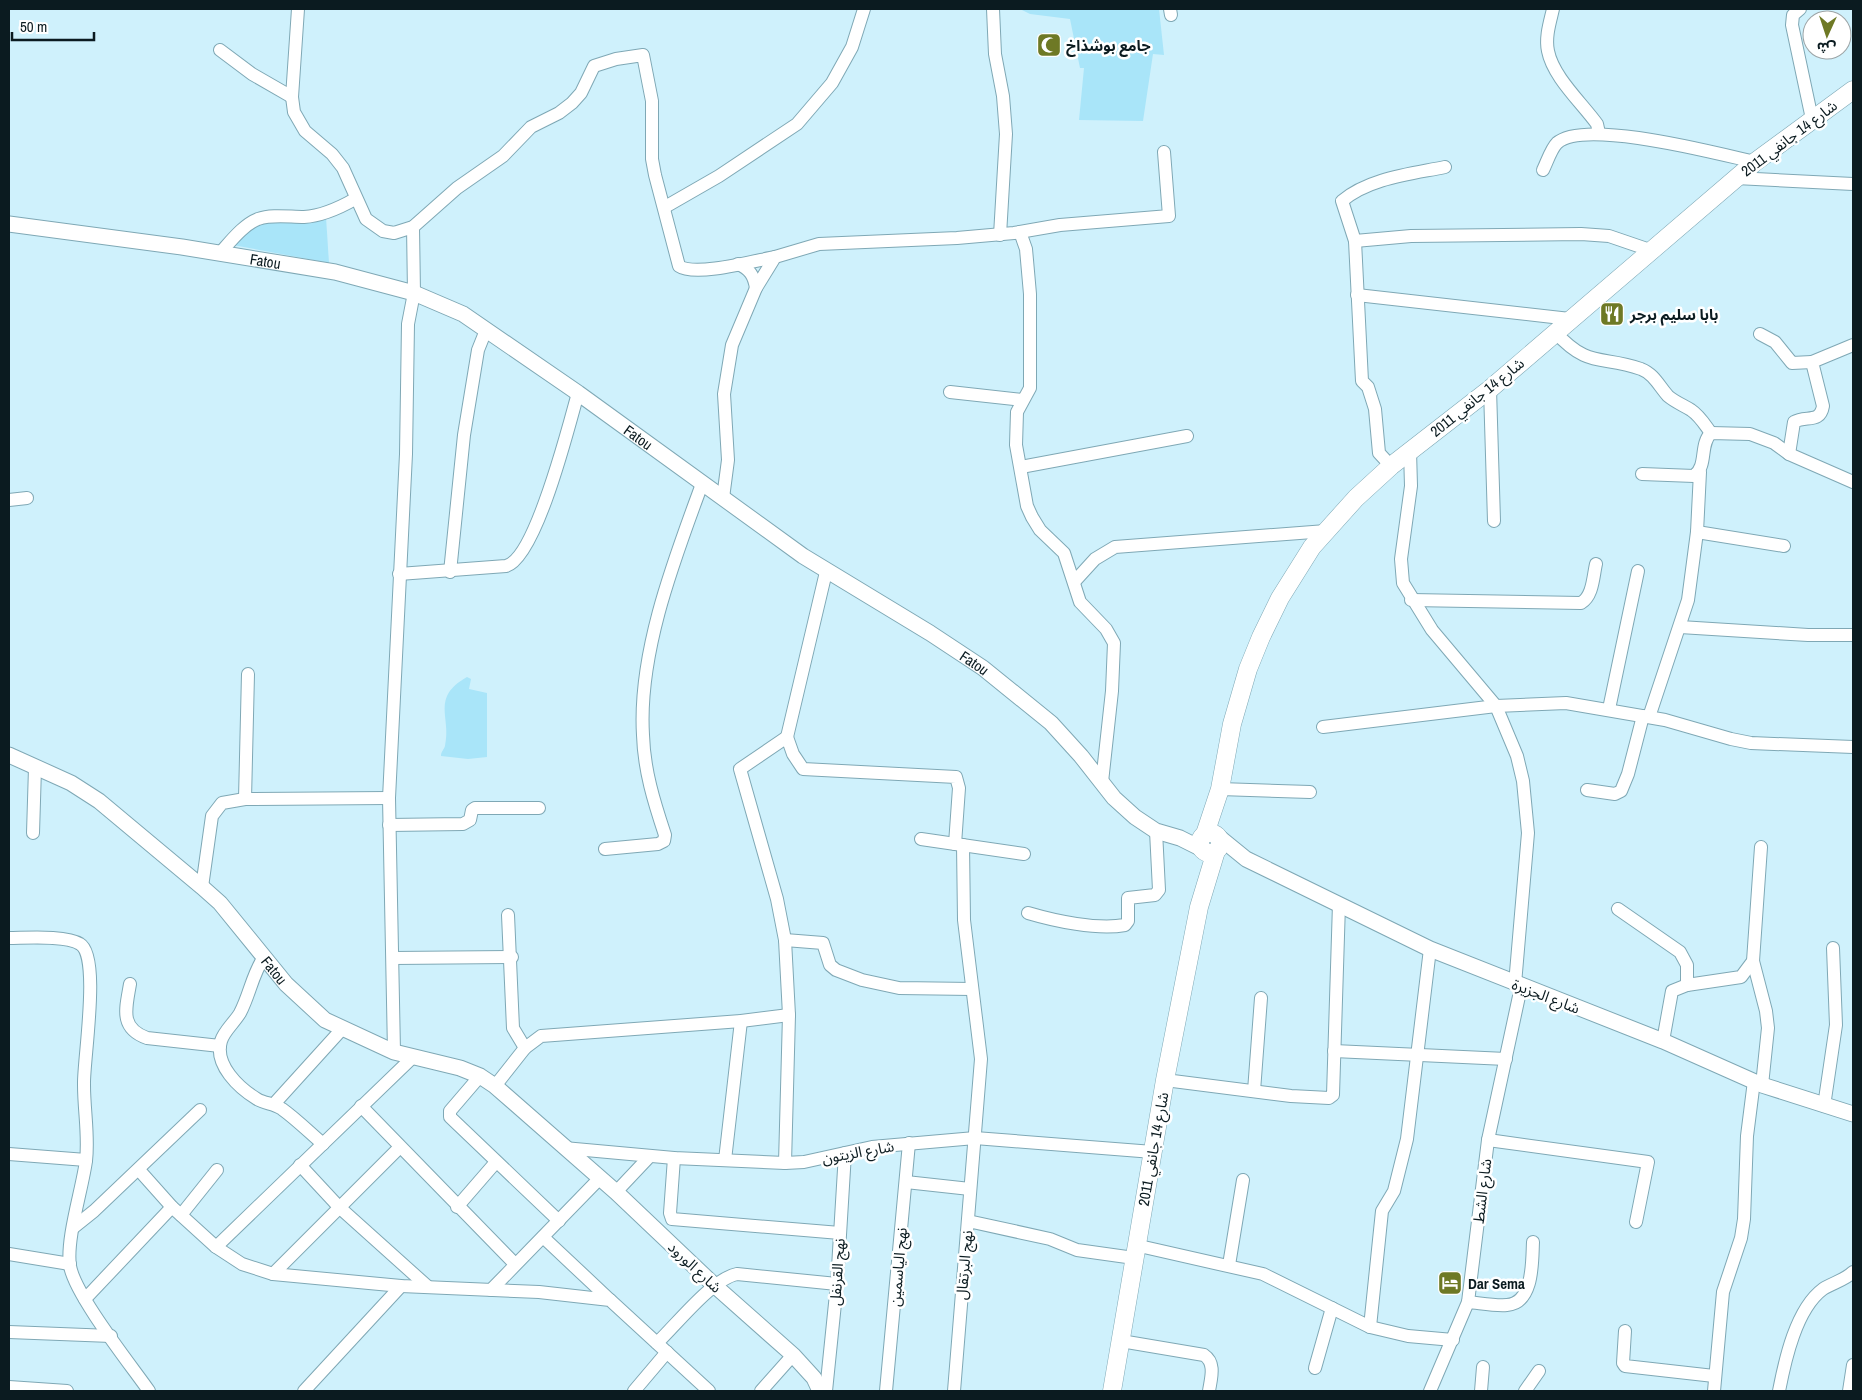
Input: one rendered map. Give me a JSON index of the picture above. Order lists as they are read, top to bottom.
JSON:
{
  "streets": {
    "main road": ["شارع 14 جانفي 2011"],
    "street": [
      "Fatou",
      "شارع الجزيرة",
      "شارع الزيتون",
      "شارع الشط",
      "نهج البرتقال",
      "شارع الورود",
      "نهج الياسمين",
      "نهج القرنفل"
    ]
  },
  "crossings": [
    ["شارع 14 جانفي 2011", "Fatou"],
    ["شارع 14 جانفي 2011", "شارع الجزيرة"],
    ["شارع 14 جانفي 2011", "شارع الزيتون"],
    ["شارع 14 جانفي 2011", "شارع الشط"],
    ["Fatou", "شارع الجزيرة"],
    ["Fatou", "شارع الزيتون"],
    ["Fatou", "شارع الورود"],
    ["شارع الجزيرة", "شارع الشط"],
    ["شارع الزيتون", "نهج البرتقال"],
    ["شارع الزيتون", "شارع الورود"],
    ["شارع الزيتون", "نهج الياسمين"],
    ["شارع الزيتون", "نهج القرنفل"]
  ],
  "places": {
    "mosque": ["جامع بوشذاخ"],
    "restaurant": ["بابا سليم برجر"],
    "hotel": ["Dar Sema"]
  },
  "scale_bar": "50 m",
  "north": "bottom"
}
